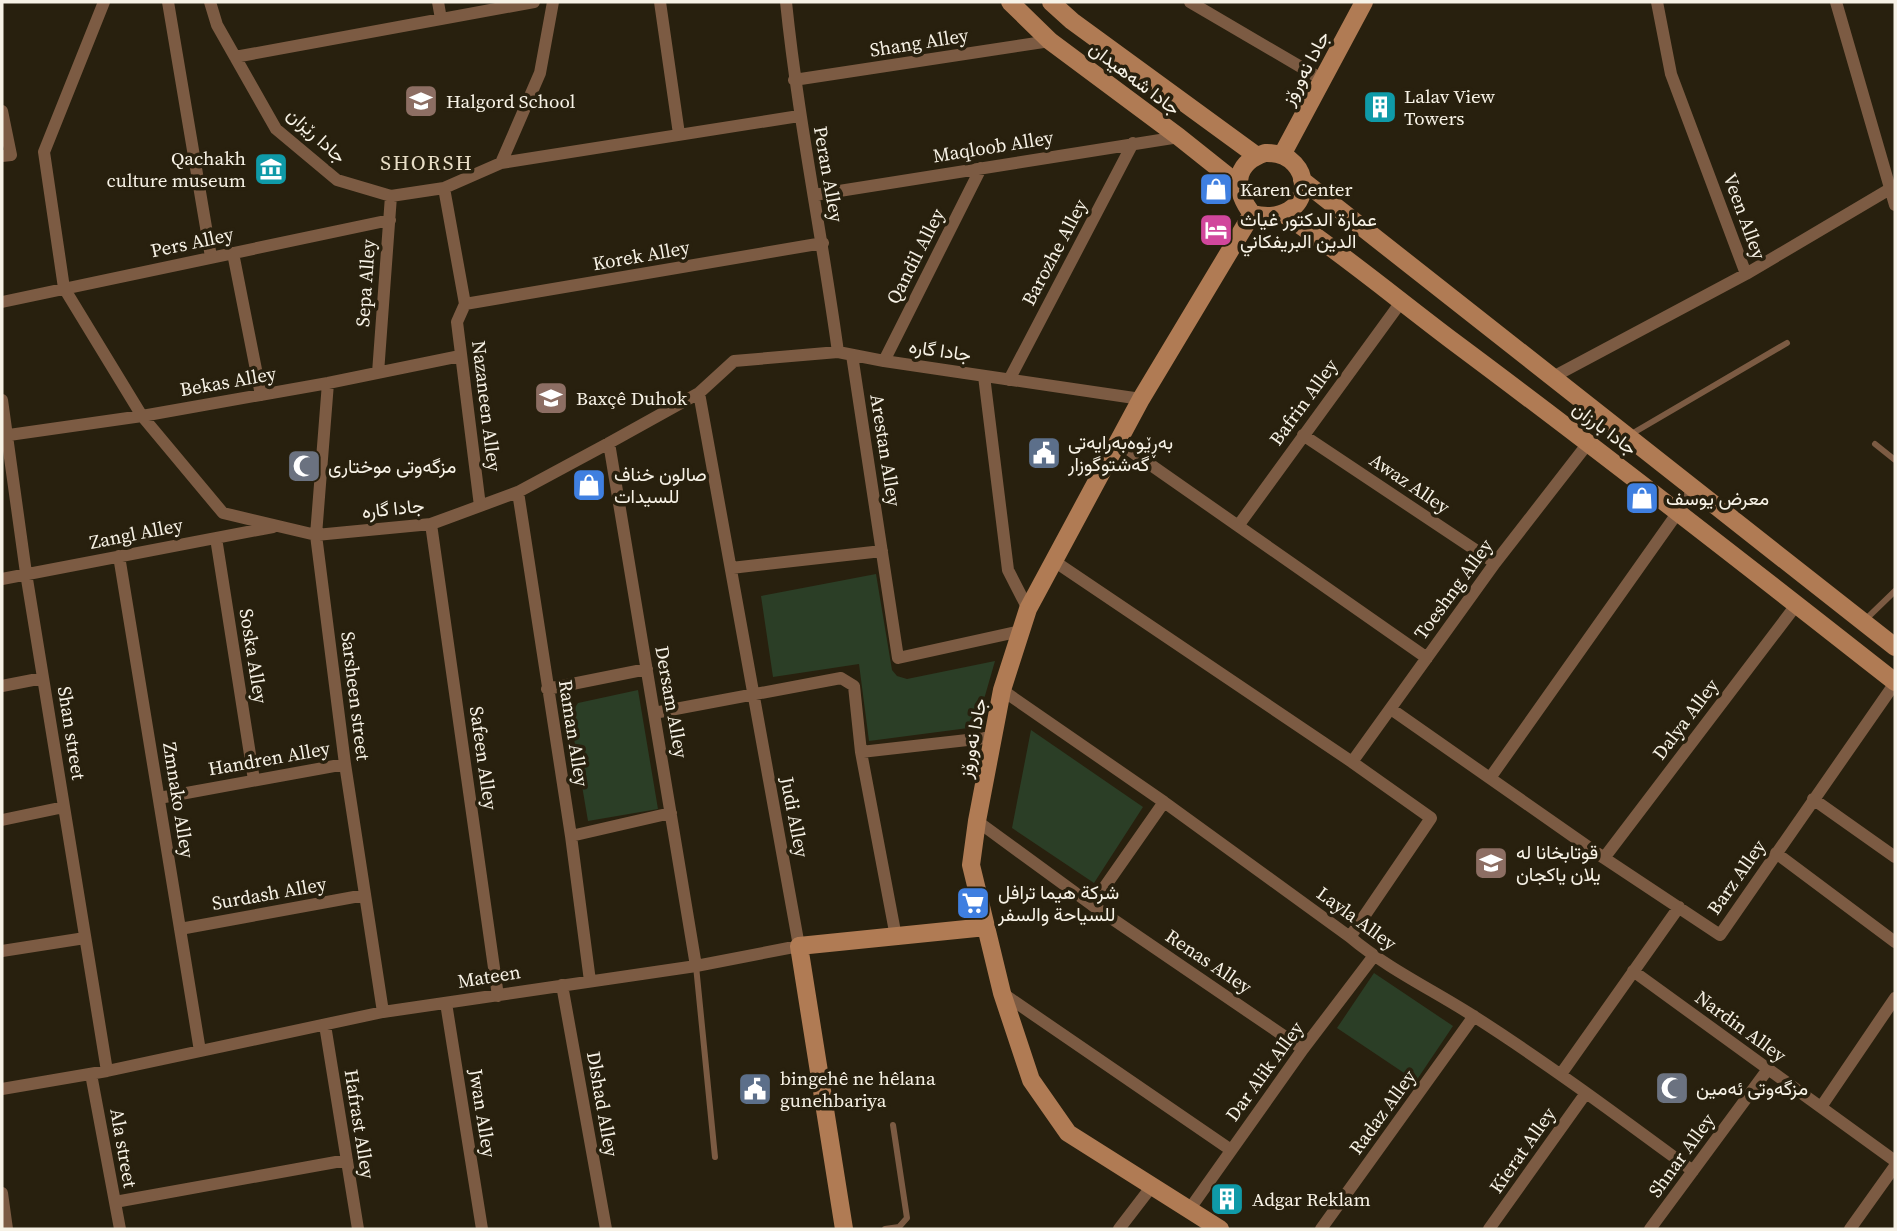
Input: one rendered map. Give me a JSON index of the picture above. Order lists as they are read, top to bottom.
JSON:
{
  "streets": {
    "main road": [
      "جادا نەورۆز",
      "جادا شەهیدان",
      "جادا بارزان",
      "Mateen"
    ],
    "street": [
      "Shang Alley",
      "جادا رێزان",
      "Maqloob Alley",
      "Peran Alley",
      "Veen Alley",
      "Pers Alley",
      "Barozhe Alley",
      "Korek Alley",
      "Qandil Alley",
      "Sepa Alley",
      "جادا گارە",
      "Bekas Alley",
      "Bafrin Alley",
      "Nazaneen Alley",
      "Arestan Alley",
      "Awaz Alley",
      "Zangl Alley",
      "Toeshng Alley",
      "Soska Alley",
      "Sarsheen street",
      "Dersam Alley",
      "Dalya Alley",
      "Shan street",
      "Raman Alley",
      "Handren Alley",
      "Safeen Alley",
      "Zmnako Alley",
      "Judi Alley",
      "Barz Alley",
      "Surdash Alley",
      "Layla Alley",
      "Renas Alley",
      "Nardin Alley",
      "Dar Alik Alley",
      "Dlshad Alley",
      "Radaz Alley",
      "Jwan Alley",
      "Hafrast Alley",
      "Ala street",
      "Kierat Alley",
      "Shnar Alley"
    ]
  },
  "crossings": [
    ["Shang Alley", "جادا شەهیدان"],
    ["Shang Alley", "Peran Alley"],
    ["جادا نەورۆز", "جادا شەهیدان"],
    ["جادا نەورۆز", "جادا گارە"],
    ["جادا نەورۆز", "جادا بارزان"],
    ["جادا نەورۆز", "Arestan Alley"],
    ["جادا نەورۆز", "Layla Alley"],
    ["جادا نەورۆز", "Renas Alley"],
    ["جادا نەورۆز", "Mateen"],
    ["جادا نەورۆز", "Dar Alik Alley"],
    ["جادا شەهیدان", "Maqloob Alley"],
    ["جادا شەهیدان", "جادا بارزان"],
    ["جادا رێزان", "Peran Alley"],
    ["جادا رێزان", "Sepa Alley"],
    ["جادا رێزان", "Nazaneen Alley"],
    ["Maqloob Alley", "Peran Alley"],
    ["Maqloob Alley", "Barozhe Alley"],
    ["Maqloob Alley", "Qandil Alley"],
    ["Peran Alley", "Korek Alley"],
    ["Peran Alley", "جادا گارە"],
    ["Peran Alley", "Arestan Alley"],
    ["Veen Alley", "جادا بارزان"],
    ["Pers Alley", "Sepa Alley"],
    ["Pers Alley", "جادا گارە"],
    ["Barozhe Alley", "جادا گارە"],
    ["Korek Alley", "Nazaneen Alley"],
    ["Qandil Alley", "جادا گارە"],
    ["Sepa Alley", "Bekas Alley"],
    ["جادا گارە", "Bekas Alley"],
    ["جادا گارە", "Nazaneen Alley"],
    ["جادا گارە", "Arestan Alley"],
    ["جادا گارە", "Zangl Alley"],
    ["جادا گارە", "Sarsheen street"],
    ["جادا گارە", "Dersam Alley"],
    ["جادا گارە", "Raman Alley"],
    ["جادا گارە", "Safeen Alley"],
    ["جادا گارە", "Judi Alley"],
    ["Bekas Alley", "Nazaneen Alley"],
    ["Bekas Alley", "Sarsheen street"],
    ["Bekas Alley", "Shan street"],
    ["Bafrin Alley", "جادا بارزان"],
    ["Bafrin Alley", "Awaz Alley"],
    ["جادا بارزان", "Toeshng Alley"],
    ["جادا بارزان", "Dalya Alley"],
    ["جادا بارزان", "Barz Alley"],
    ["Awaz Alley", "Toeshng Alley"],
    ["Zangl Alley", "Soska Alley"],
    ["Zangl Alley", "Shan street"],
    ["Zangl Alley", "Zmnako Alley"],
    ["Toeshng Alley", "Barz Alley"],
    ["Soska Alley", "Handren Alley"],
    ["Sarsheen street", "Handren Alley"],
    ["Sarsheen street", "Surdash Alley"],
    ["Sarsheen street", "Mateen"],
    ["Dersam Alley", "Mateen"],
    ["Dalya Alley", "Barz Alley"],
    ["Shan street", "Mateen"],
    ["Raman Alley", "Mateen"],
    ["Handren Alley", "Zmnako Alley"],
    ["Safeen Alley", "Mateen"],
    ["Zmnako Alley", "Surdash Alley"],
    ["Zmnako Alley", "Mateen"],
    ["Judi Alley", "Mateen"],
    ["Layla Alley", "Dar Alik Alley"],
    ["Layla Alley", "Radaz Alley"],
    ["Layla Alley", "Kierat Alley"],
    ["Layla Alley", "Shnar Alley"],
    ["Renas Alley", "Dar Alik Alley"],
    ["Mateen", "Dlshad Alley"],
    ["Mateen", "Jwan Alley"],
    ["Mateen", "Hafrast Alley"],
    ["Mateen", "Ala street"],
    ["Nardin Alley", "Shnar Alley"]
  ],
  "districts": ["SHORSH"],
  "places": {
    "school or university": ["Halgord School", "Baxçê Duhok", "قوتابخانا له يلان ياكجان"],
    "building": ["Lalav View Towers", "Adgar Reklam"],
    "museum": ["Qachakh culture museum"],
    "shop": ["Karen Center", "صالون خناف للسيدات", "معرض يوسف"],
    "hotel": ["عمارة الدكتور غياث الدين البريفكاني"],
    "public building": ["بەڕێوەبەرایەتی گەشتوگوزار", "bingehê ne hêlana gunehbariya"],
    "mosque": ["مزگەوتی موختاری", "مزگەوتی ئەمین"],
    "supermarket": ["شركة هيما ترافل للسياحة والسفر"]
  }
}
